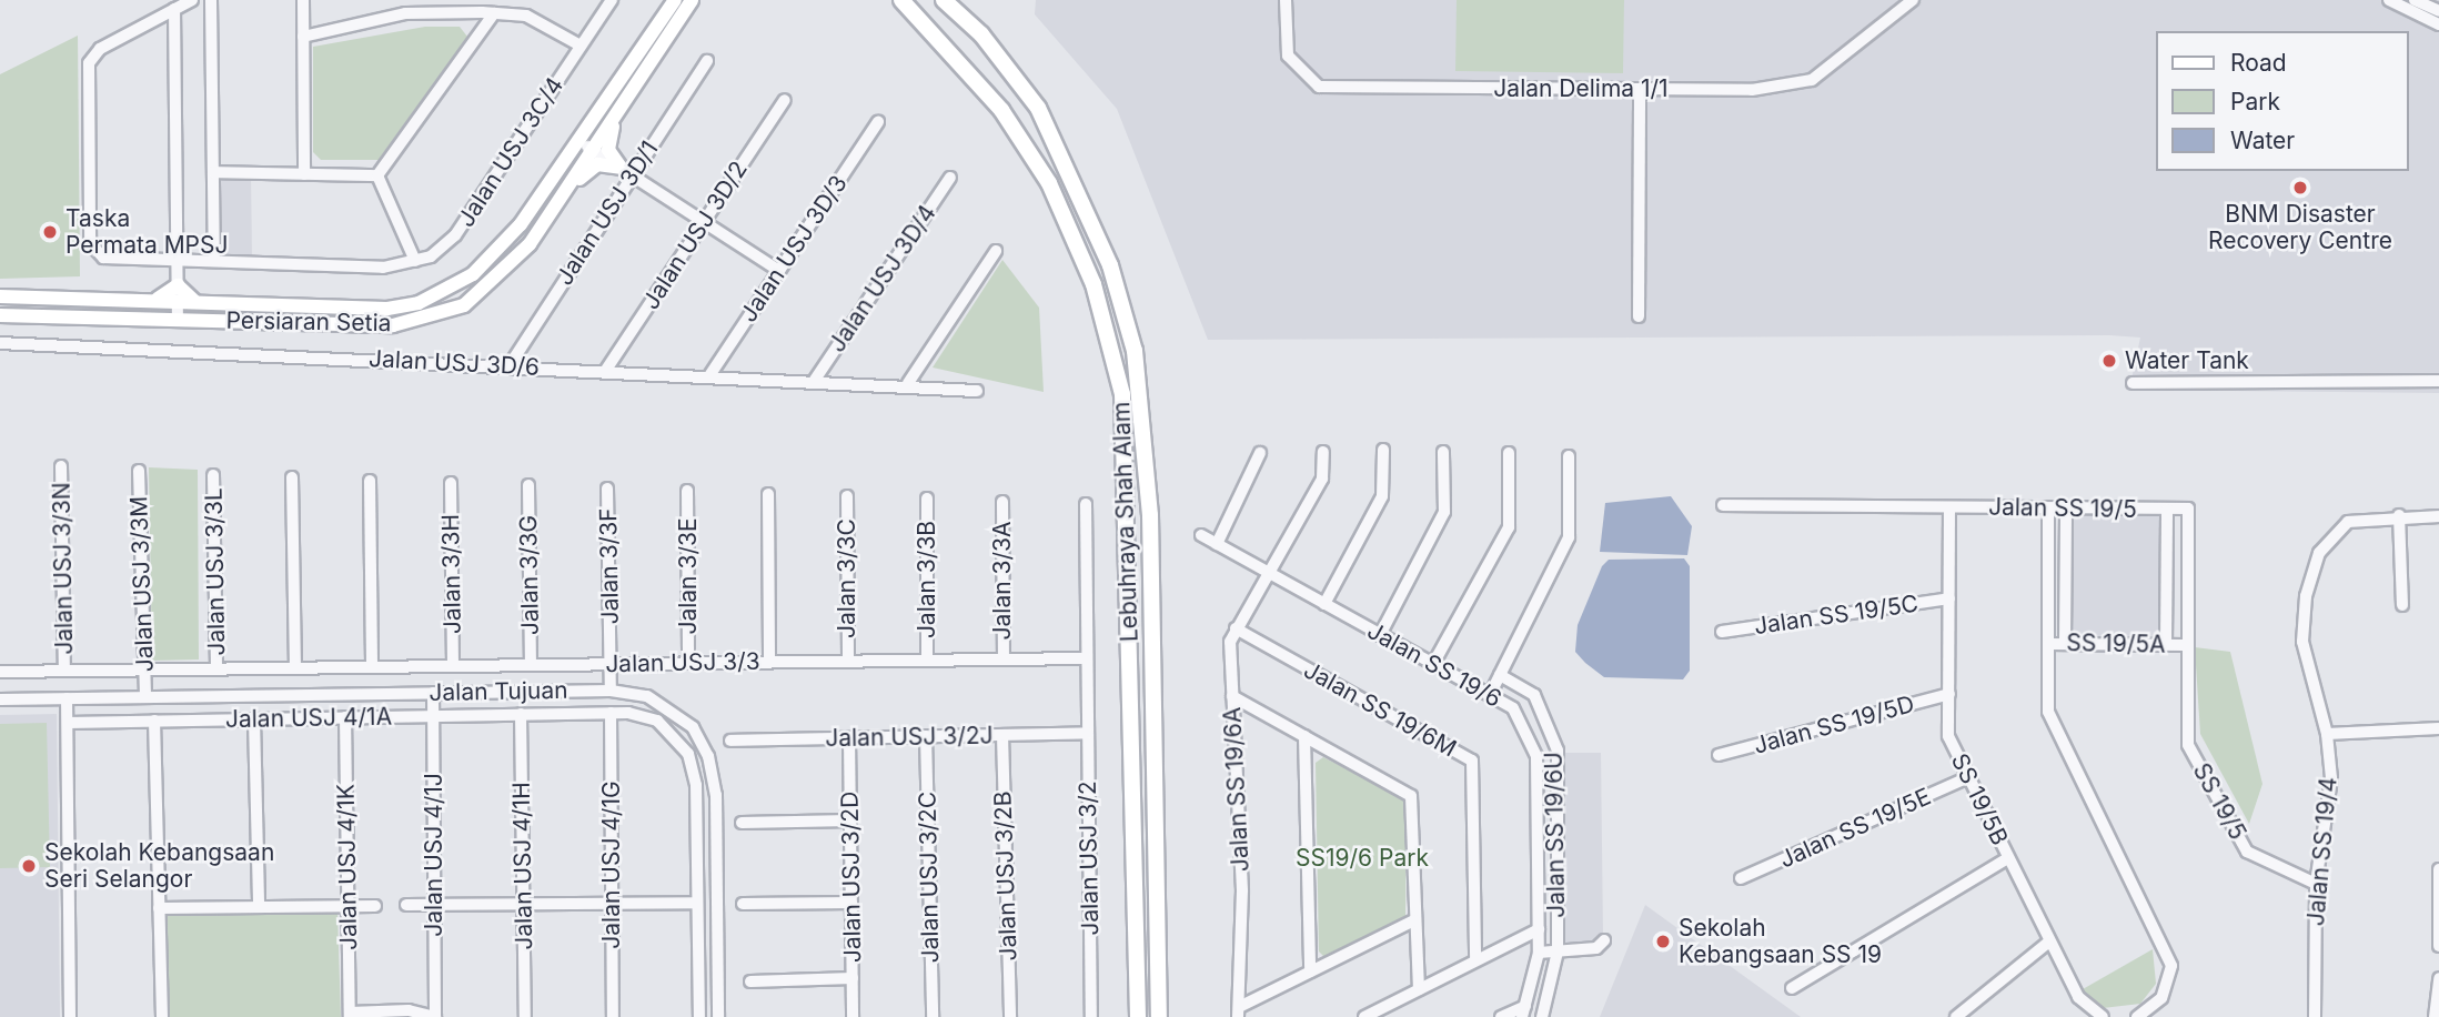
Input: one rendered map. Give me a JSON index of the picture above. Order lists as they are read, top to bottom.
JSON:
{
  "streets": {
    "highway": ["Lebuhraya Shah Alam"],
    "main road": ["Persiaran Setia"],
    "street": [
      "Jalan Delima 1/1",
      "Jalan USJ 3C/4",
      "Jalan USJ 3D/1",
      "Jalan USJ 3D/2",
      "Jalan USJ 3D/3",
      "Jalan USJ 3D/4",
      "Jalan USJ 3D/6",
      "Jalan SS 19/5",
      "Jalan 3/3F",
      "Jalan USJ 3/3N",
      "Jalan USJ 3/3L",
      "Jalan 3/3H",
      "Jalan 3/3G",
      "Jalan 3/3E",
      "Jalan 3/3C",
      "Jalan 3/3B",
      "Jalan 3/3A",
      "Jalan USJ 3/3M",
      "Jalan SS 19/5C",
      "SS 19/5A",
      "Jalan USJ 3/3",
      "Jalan SS 19/6",
      "Jalan Tujuan",
      "Jalan SS 19/6M",
      "Jalan USJ 4/1A",
      "Jalan SS 19/5D",
      "Jalan USJ 3/2J",
      "Jalan SS 19/6A",
      "SS 19/5B",
      "SS 19/5",
      "Jalan SS 19/5E",
      "Jalan SS 19/6U",
      "Jalan SS 19/4",
      "Jalan USJ 4/1J",
      "Jalan USJ 3/2",
      "Jalan USJ 4/1G",
      "Jalan USJ 4/1H",
      "Jalan USJ 4/1K",
      "Jalan USJ 3/2B",
      "Jalan USJ 3/2D",
      "Jalan USJ 3/2C"
    ]
  },
  "crossings": [
    ["Jalan USJ 3D/1", "Jalan USJ 3D/6"],
    ["Jalan USJ 3D/2", "Jalan USJ 3D/6"],
    ["Jalan USJ 3D/3", "Jalan USJ 3D/6"],
    ["Jalan USJ 3D/4", "Jalan USJ 3D/6"],
    ["Jalan SS 19/5", "SS 19/5A"],
    ["Jalan SS 19/5", "SS 19/5B"],
    ["Jalan SS 19/5", "SS 19/5"],
    ["Jalan 3/3F", "Jalan USJ 3/3"],
    ["Jalan 3/3F", "Jalan Tujuan"],
    ["Jalan USJ 3/3N", "Jalan USJ 3/3"],
    ["Jalan USJ 3/3L", "Jalan USJ 3/3"],
    ["Jalan 3/3H", "Jalan USJ 3/3"],
    ["Jalan 3/3G", "Jalan USJ 3/3"],
    ["Jalan 3/3E", "Jalan USJ 3/3"],
    ["Jalan 3/3C", "Jalan USJ 3/3"],
    ["Jalan 3/3B", "Jalan USJ 3/3"],
    ["Jalan 3/3A", "Jalan USJ 3/3"],
    ["Jalan USJ 3/3M", "Jalan USJ 3/3"],
    ["Jalan USJ 3/3M", "Jalan Tujuan"],
    ["Jalan SS 19/5C", "SS 19/5B"],
    ["Jalan USJ 3/3", "Jalan USJ 3/2"],
    ["Jalan SS 19/6", "Jalan SS 19/6A"],
    ["Jalan Tujuan", "Jalan USJ 4/1J"],
    ["Jalan SS 19/6M", "Jalan SS 19/6A"],
    ["Jalan USJ 4/1A", "Jalan USJ 4/1J"],
    ["Jalan USJ 4/1A", "Jalan USJ 4/1G"],
    ["Jalan USJ 4/1A", "Jalan USJ 4/1H"],
    ["Jalan USJ 4/1A", "Jalan USJ 4/1K"],
    ["Jalan SS 19/5D", "SS 19/5B"],
    ["Jalan USJ 3/2J", "Jalan USJ 3/2"],
    ["Jalan USJ 3/2J", "Jalan USJ 3/2B"],
    ["Jalan USJ 3/2J", "Jalan USJ 3/2D"],
    ["Jalan USJ 3/2J", "Jalan USJ 3/2C"],
    ["SS 19/5B", "Jalan SS 19/5E"],
    ["SS 19/5", "Jalan SS 19/4"]
  ],
  "parks": ["SS19/6 Park"],
  "places": [
    "BNM Disaster Recovery Centre",
    "Taska Permata MPSJ",
    "Water Tank",
    "Sekolah Kebangsaan Seri Selangor",
    "Sekolah Kebangsaan SS 19"
  ],
  "legend": ["Road", "Park", "Water"]
}
